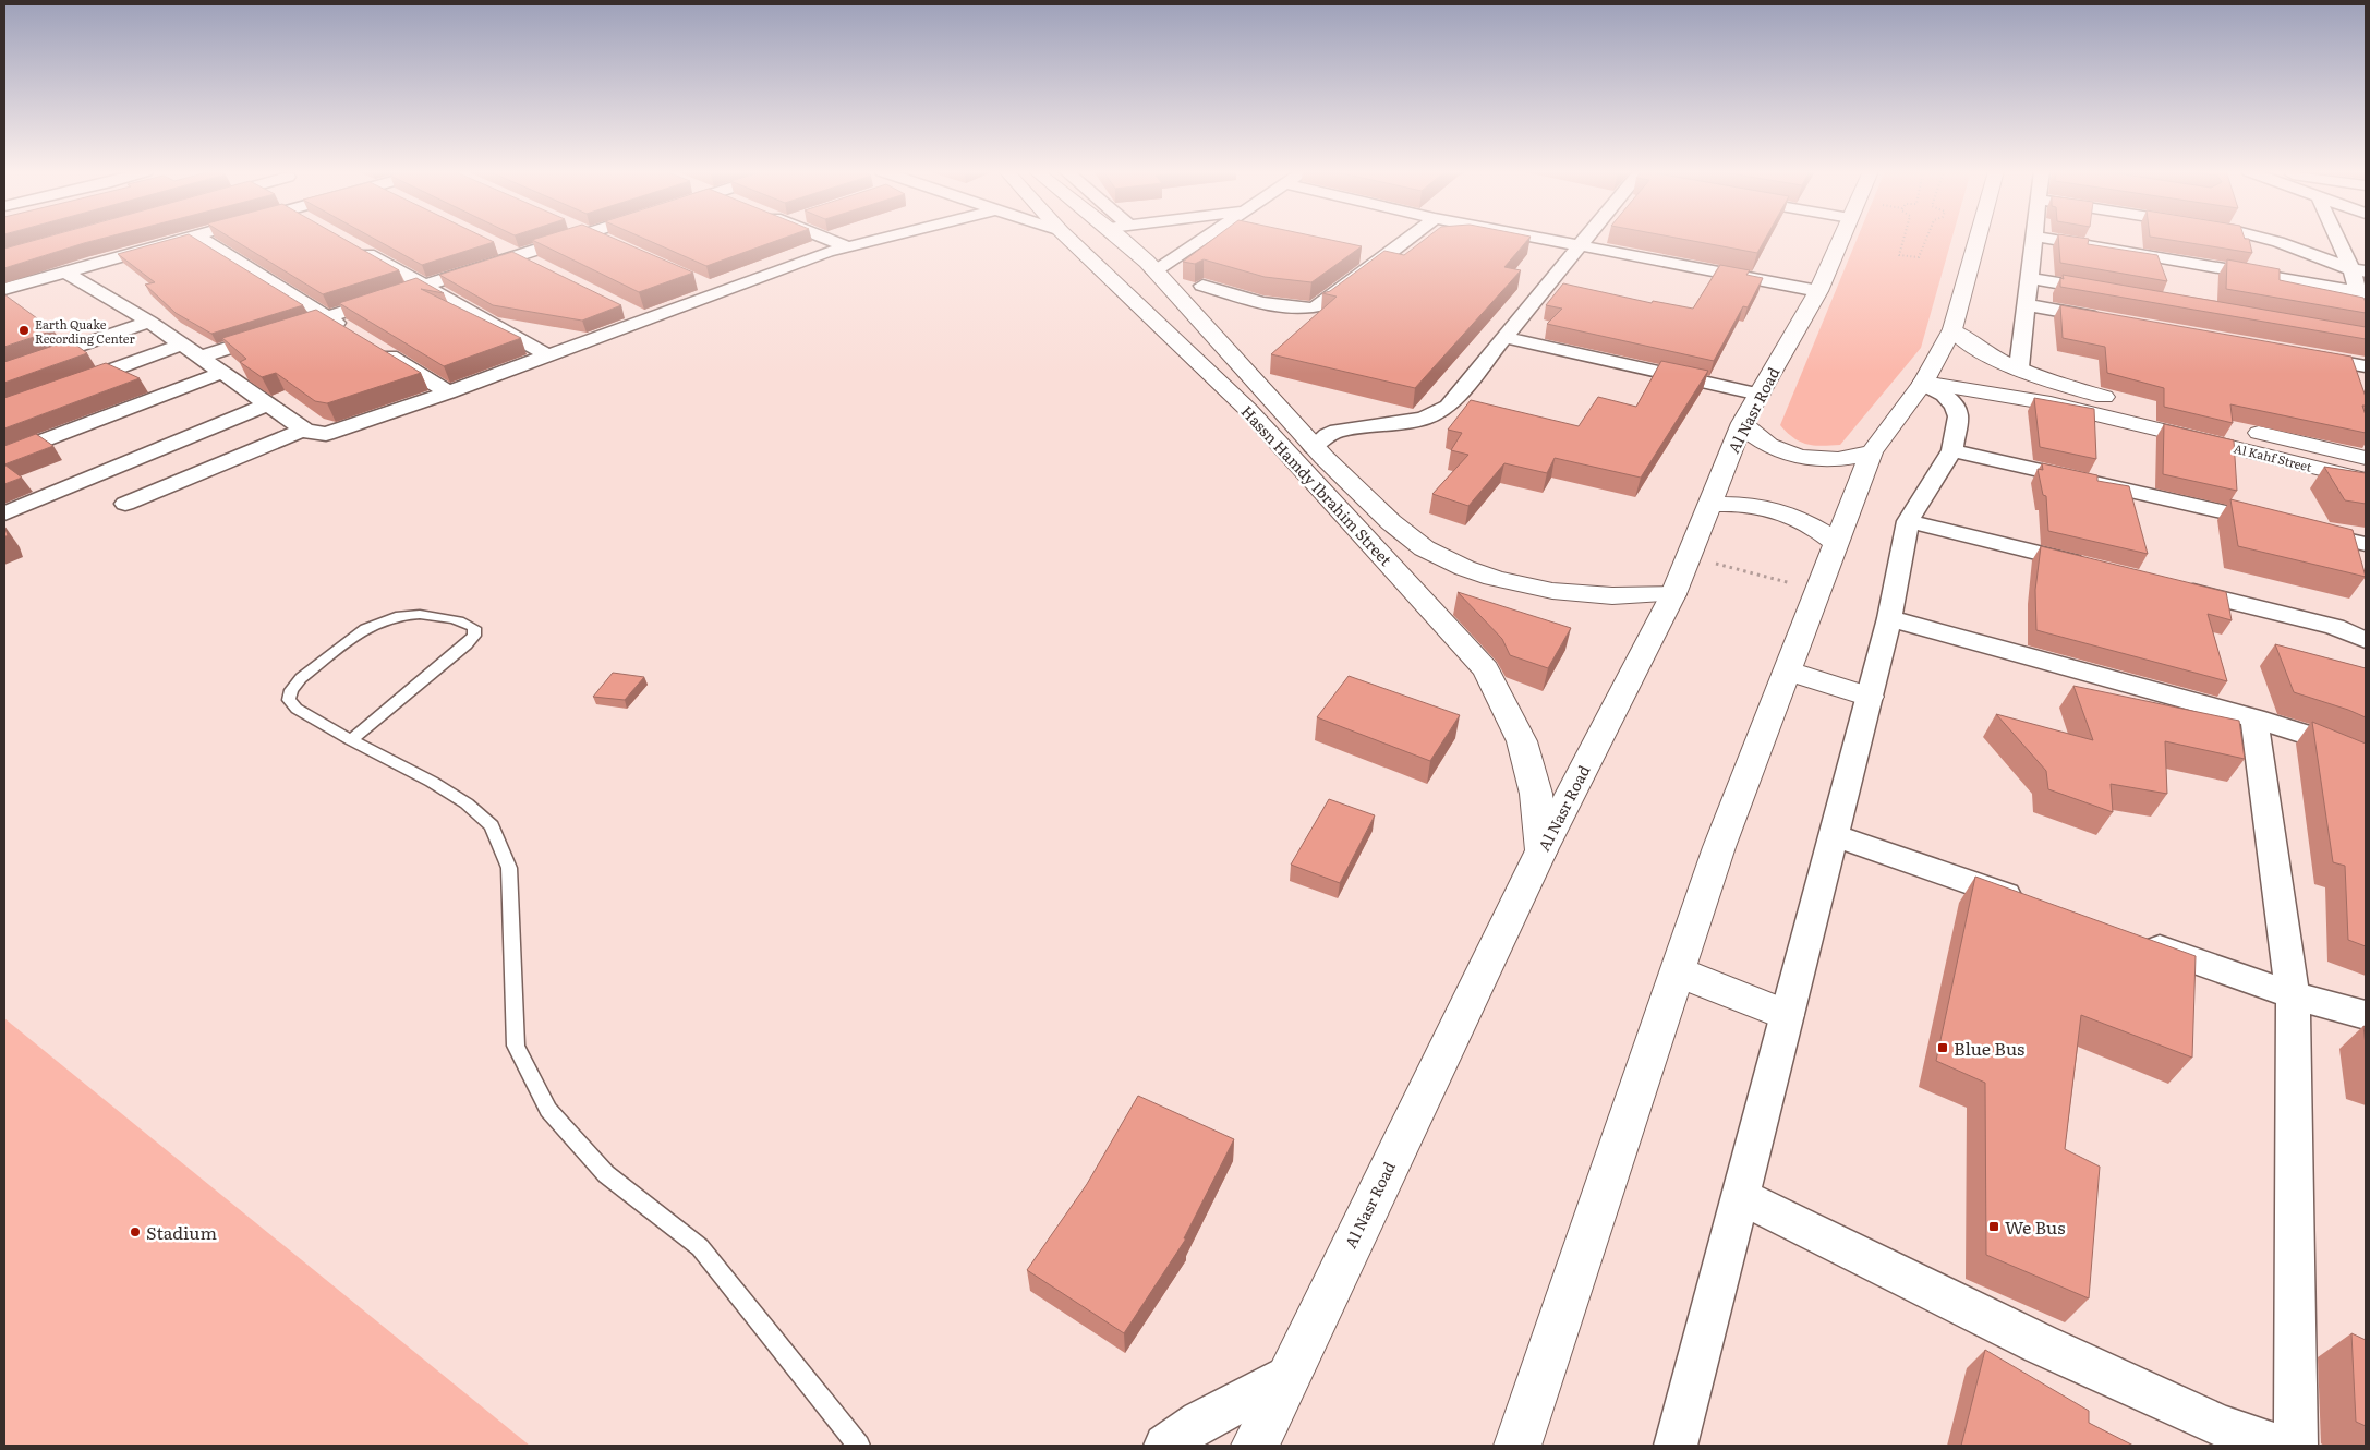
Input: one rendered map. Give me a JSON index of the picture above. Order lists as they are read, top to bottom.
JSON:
{
  "streets": {
    "main road": ["Al Nasr Road", "Al Kahf Street", "Hassn Hamdy Ibrahim Street"]
  },
  "crossings": [
    ["Al Nasr Road", "Hassn Hamdy Ibrahim Street"]
  ],
  "places": {
    "other": ["Earth Quake Recording Center", "Stadium"],
    "transit": ["Blue Bus", "We Bus"]
  }
}
